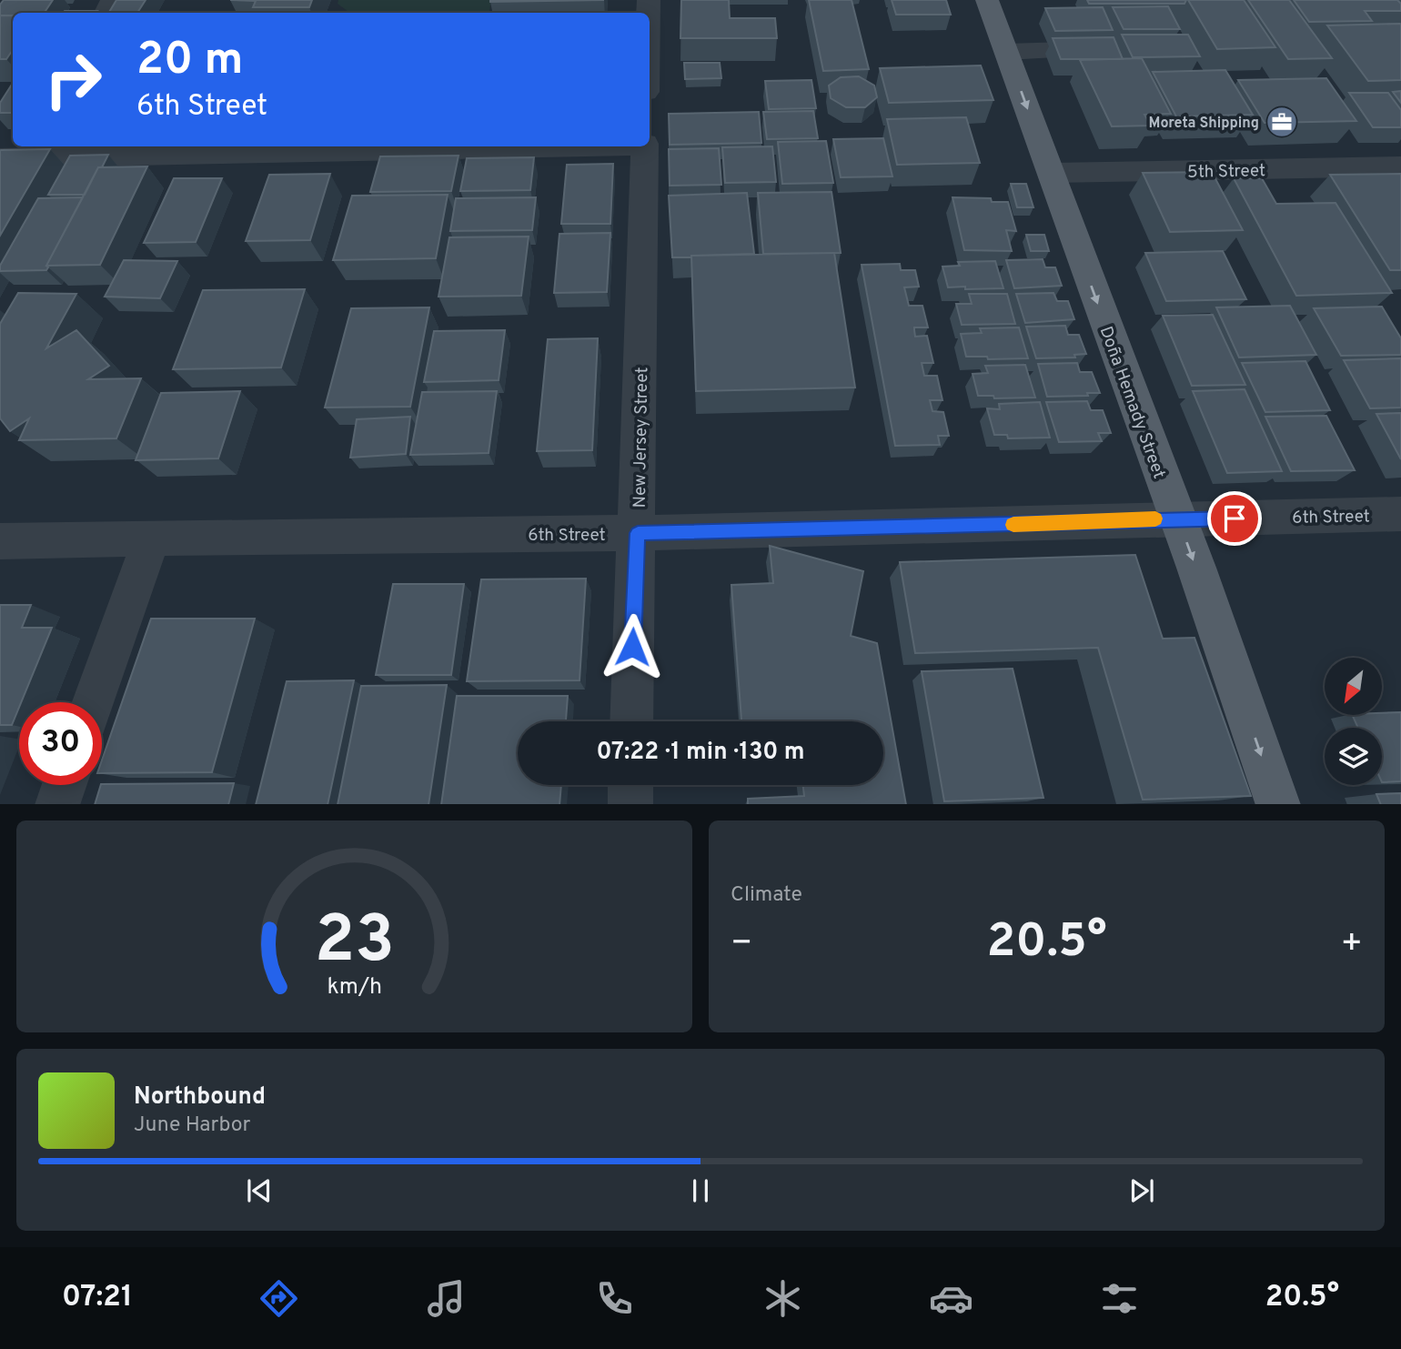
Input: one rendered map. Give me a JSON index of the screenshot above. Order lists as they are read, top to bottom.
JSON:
{
  "streets": {
    "main road": ["Doña Hemady Street"],
    "street": ["5th Street", "New Jersey Street", "6th Street"]
  },
  "crossings": [
    ["5th Street", "Doña Hemady Street"],
    ["Doña Hemady Street", "6th Street"],
    ["New Jersey Street", "6th Street"]
  ],
  "one_way": ["Doña Hemady Street"],
  "places": {
    "office": ["Moreta Shipping"]
  },
  "north": "bottom left",
  "page": {
    "turn": ["20 m", "6th Street"],
    "limit": "30",
    "trip": "07:22 · 1 min · 130 m",
    "tile": "Climate",
    "heat": ["−", "20.5°", "+"],
    "song": ["Northbound", "June Harbor"],
    "tabs": ["07:21", "20.5°"],
    "gauge": ["23", "km/h"]
  }
}
